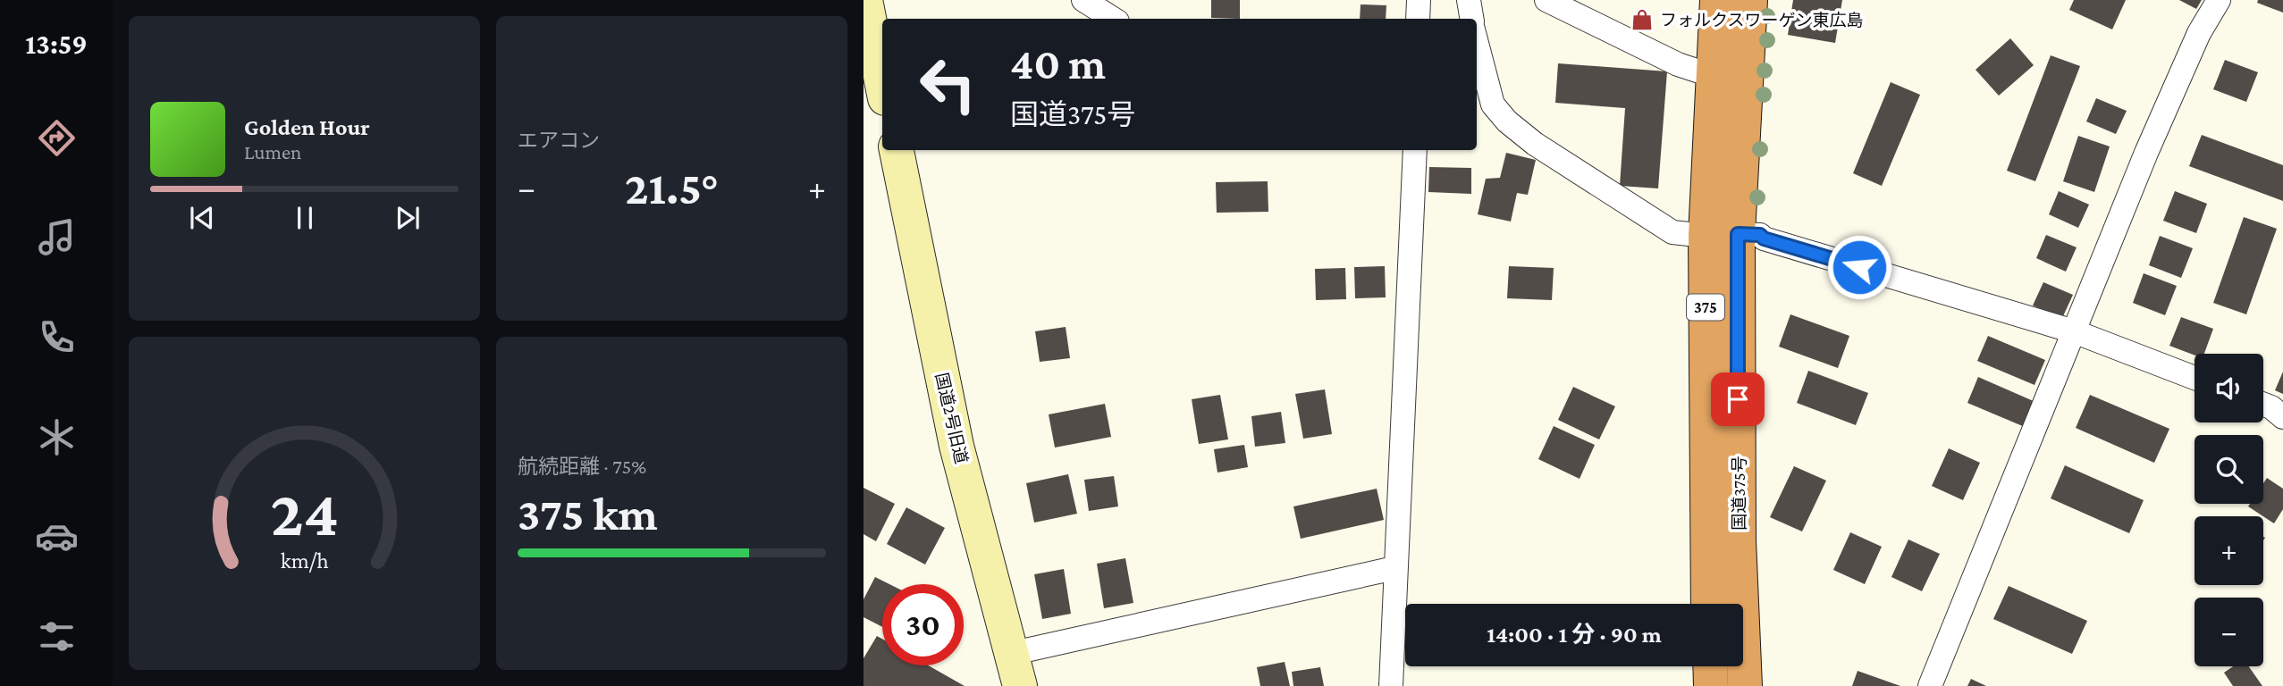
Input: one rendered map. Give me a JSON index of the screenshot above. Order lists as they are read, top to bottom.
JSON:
{
  "streets": {
    "highway": ["375", "国道375号"],
    "street": ["国道2号旧道"]
  },
  "places": {
    "shop": ["フォルクスワーゲン東広島"]
  },
  "page": {
    "tabs": "13:59",
    "tile": [
      "エアコン",
      ["航続距離 · 75%", "375 km"]
    ],
    "turn": ["40 m", "国道375号"],
    "song": ["Golden Hour", "Lumen"],
    "heat": ["−", "21.5°", "+"],
    "map_buttons": ["+", "−"],
    "limit": "30",
    "trip": "14:00 · 1 分 · 90 m",
    "gauge": ["24", "km/h"]
  }
}
